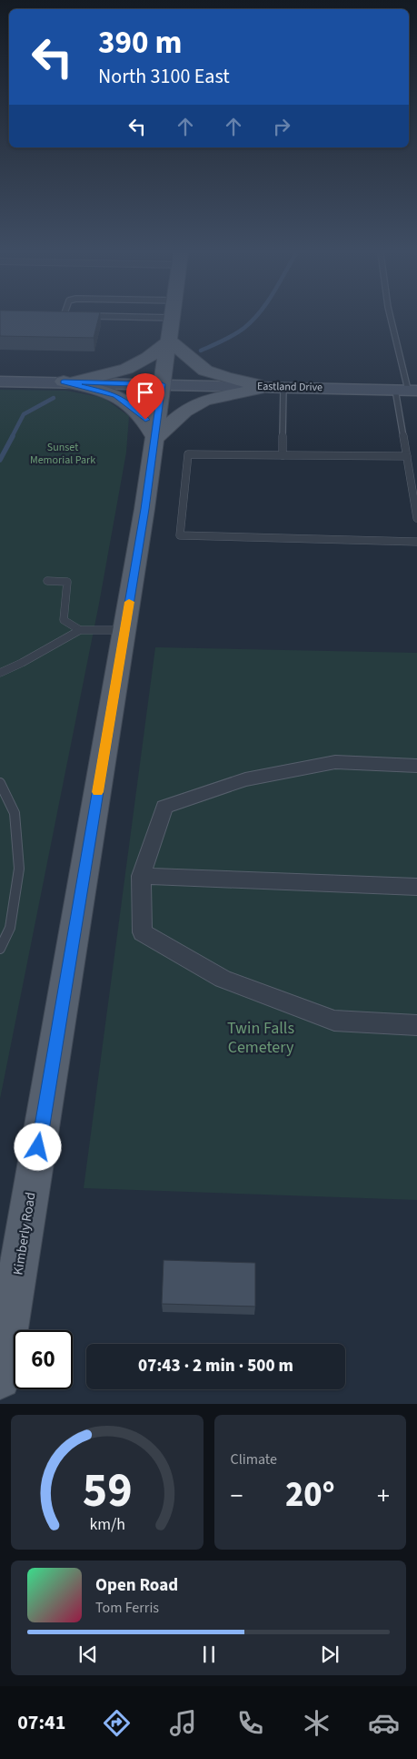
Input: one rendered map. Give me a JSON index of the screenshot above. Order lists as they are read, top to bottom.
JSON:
{
  "streets": {
    "main road": ["Eastland Drive", "Kimberly Road"]
  },
  "crossings": [
    ["Eastland Drive", "Kimberly Road"]
  ],
  "parks": ["Sunset Memorial Park", "Twin Falls Cemetery"],
  "page": {
    "turn": ["390 m", "North 3100 East"],
    "limit": "60",
    "trip": "07:43 · 2 min · 500 m",
    "tile": "Climate",
    "heat": ["−", "20°", "+"],
    "song": ["Open Road", "Tom Ferris"],
    "tabs": "07:41",
    "gauge": ["59", "km/h"]
  }
}
